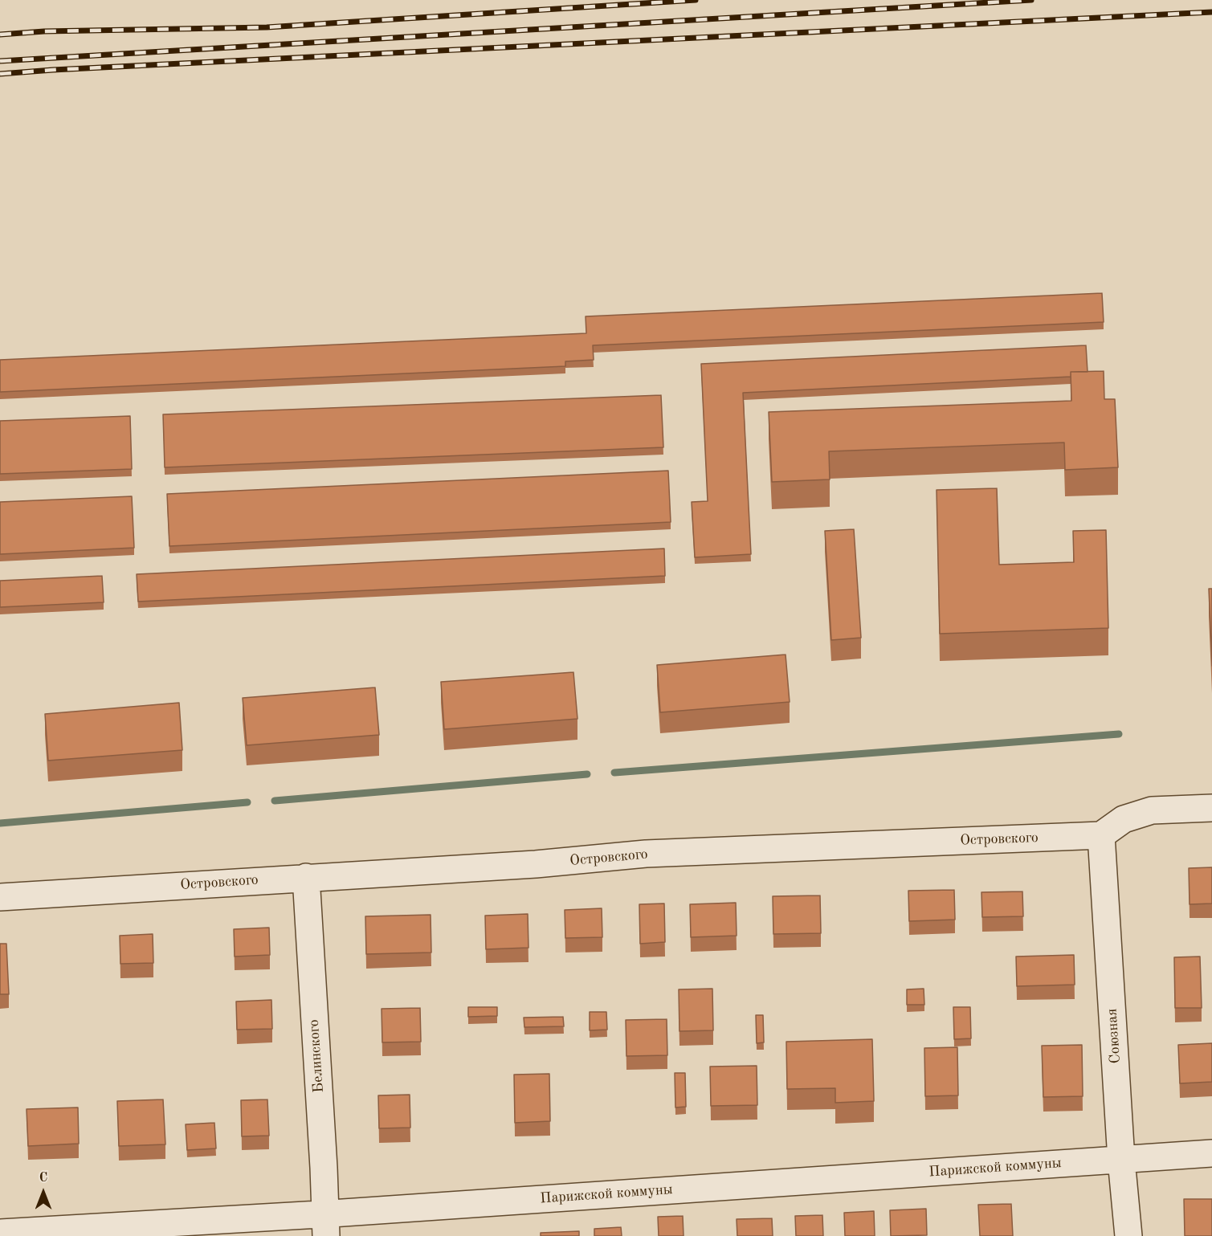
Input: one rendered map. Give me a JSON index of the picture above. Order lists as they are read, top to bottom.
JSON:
{
  "streets": {
    "street": [
      "Островского",
      "Союзная",
      "Белинского",
      "Парижской коммуны"
    ]
  },
  "crossings": [
    ["Островского", "Союзная"],
    ["Островского", "Белинского"],
    ["Союзная", "Парижской коммуны"],
    ["Белинского", "Парижской коммуны"]
  ],
  "north": "top"
}
